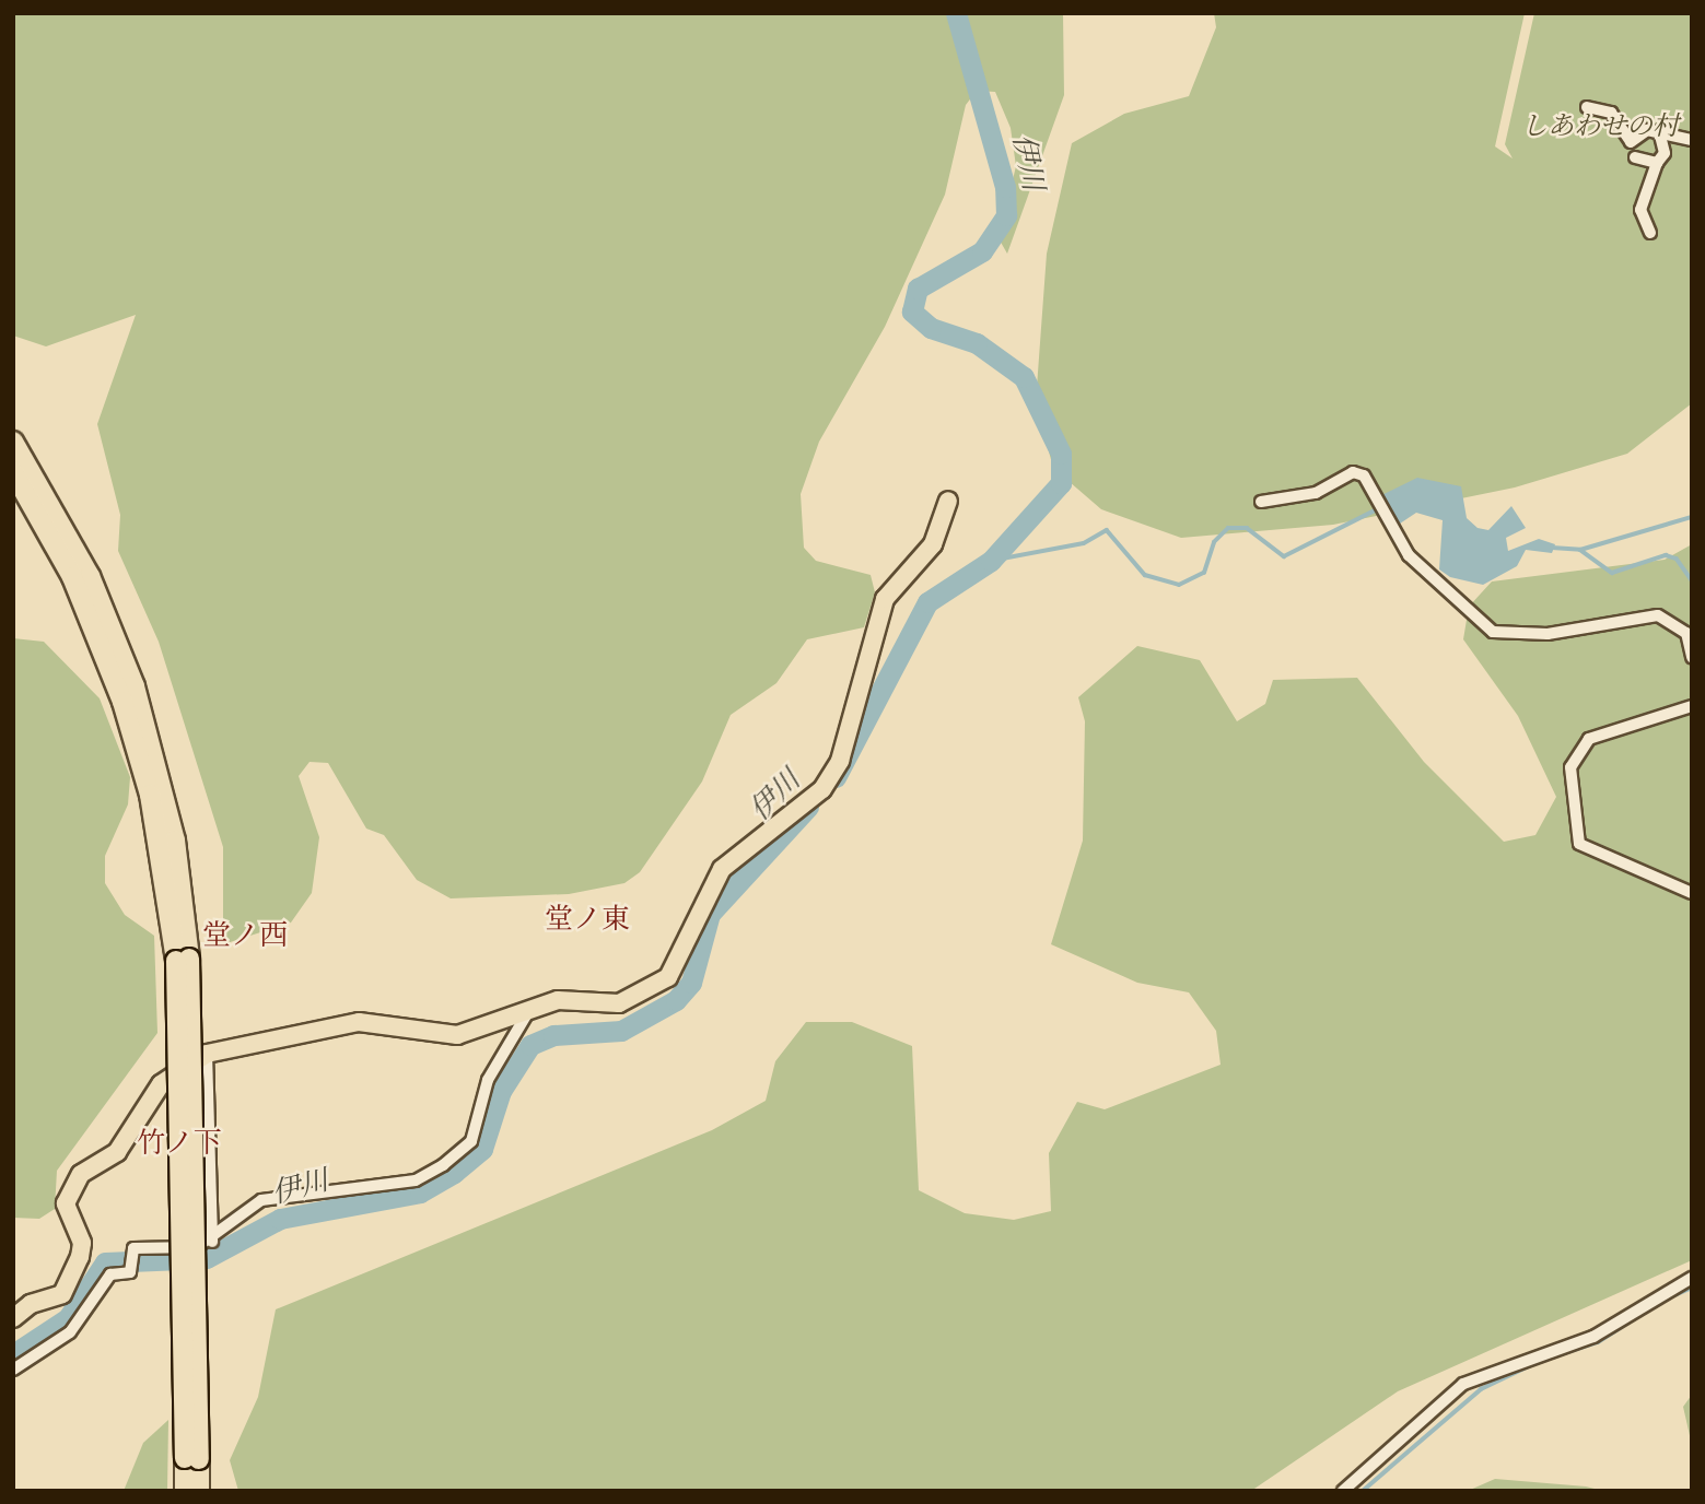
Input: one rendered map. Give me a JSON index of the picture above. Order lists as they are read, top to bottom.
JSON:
{
  "districts": ["堂ノ東", "堂ノ西", "竹ノ下"],
  "water": ["伊川"],
  "parks": ["しあわせの村"]
}
